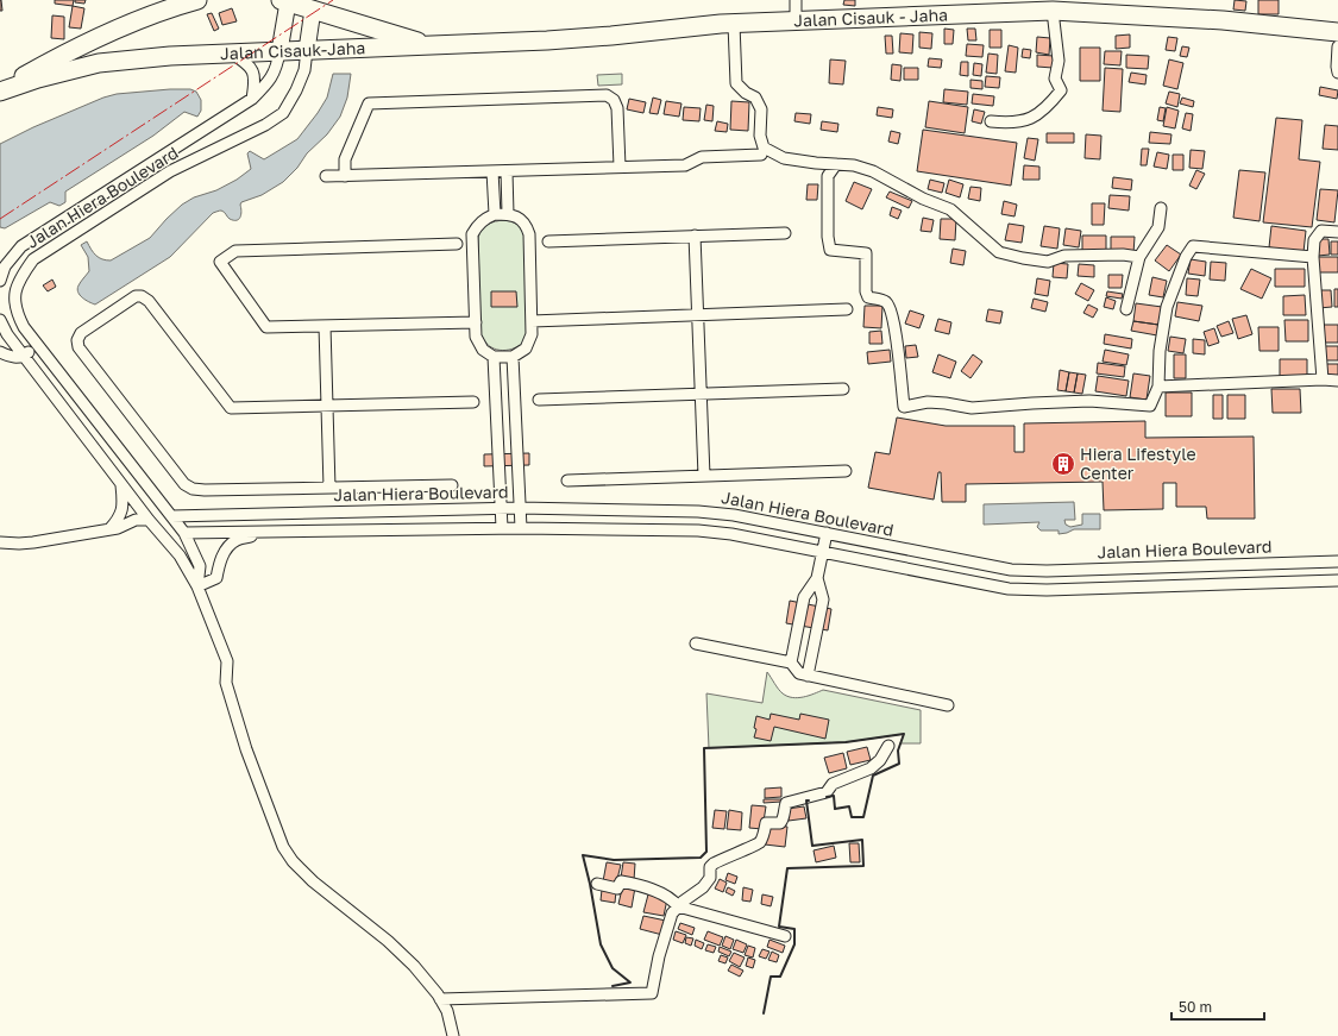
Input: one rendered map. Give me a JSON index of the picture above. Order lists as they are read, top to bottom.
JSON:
{
  "streets": {
    "main road": ["Jalan Cisauk - Jaha", "Jalan Cisauk-Jaha"],
    "street": ["Jalan Hiera Boulevard"]
  },
  "crossings": [
    ["Jalan Cisauk - Jaha", "Jalan Cisauk-Jaha"],
    ["Jalan Cisauk-Jaha", "Jalan Hiera Boulevard"]
  ],
  "places": {
    "building": ["Hiera Lifestyle Center"]
  },
  "scale_bar": "50 m"
}
